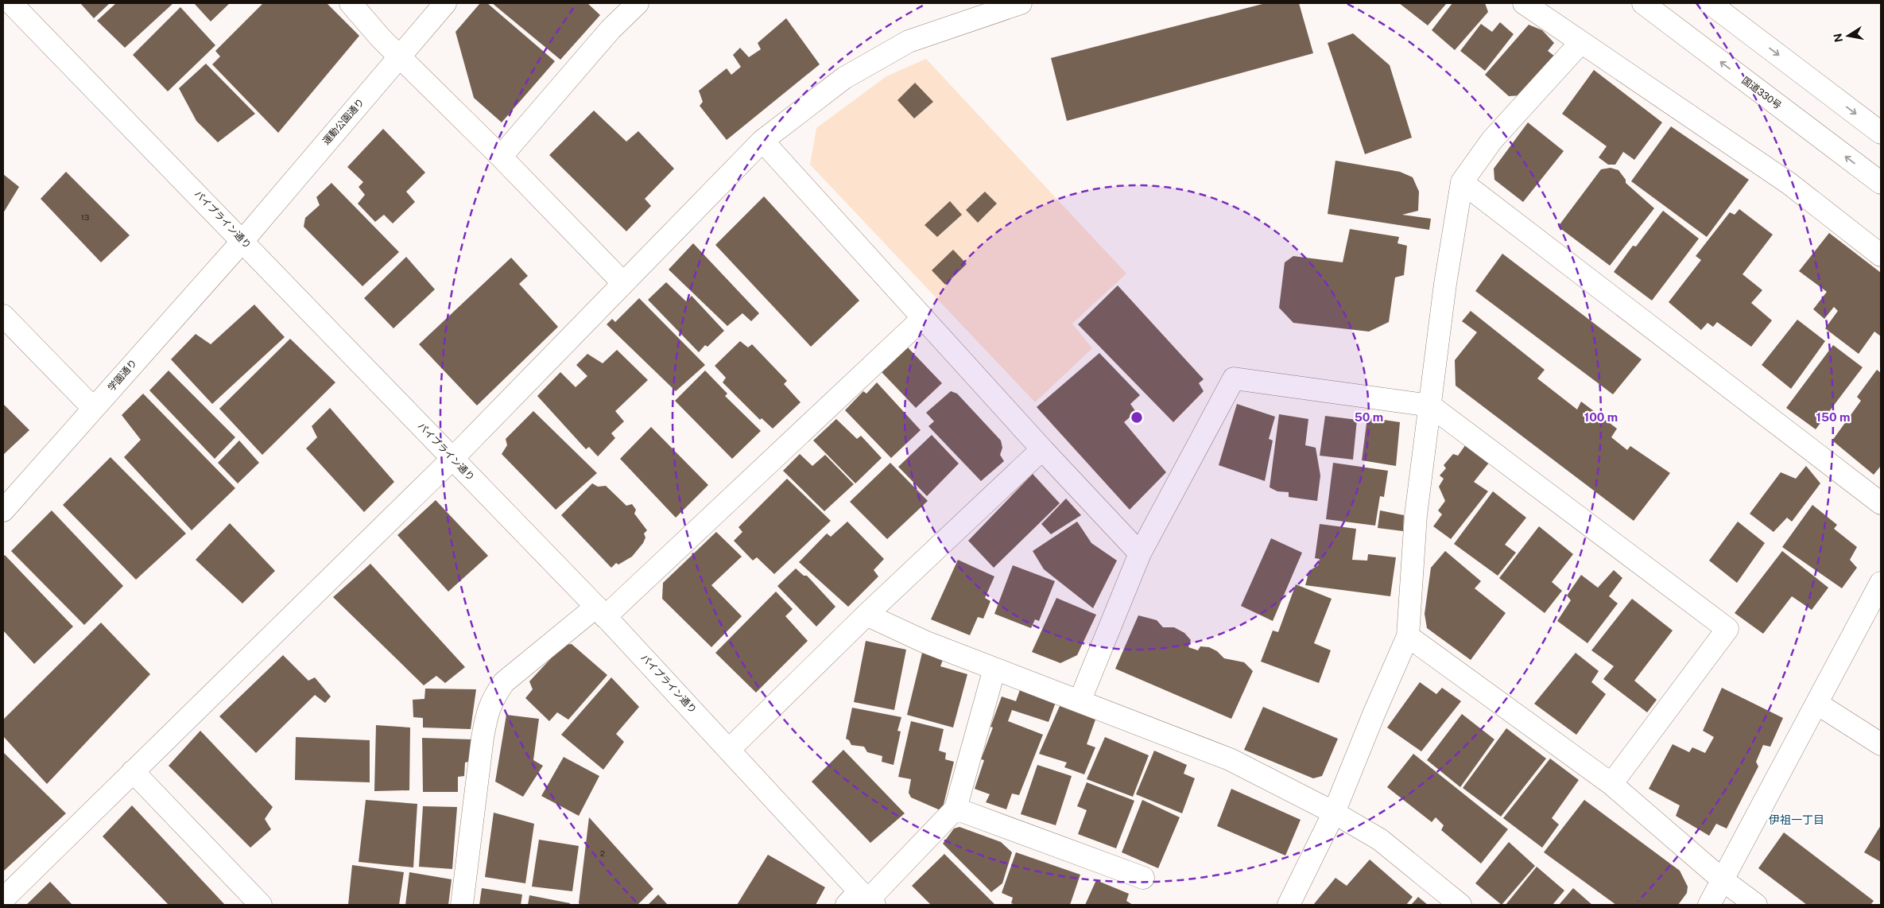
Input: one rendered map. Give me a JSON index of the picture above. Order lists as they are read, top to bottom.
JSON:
{
  "streets": {
    "main road": [
      "国道330号",
      "運動公園通り",
      "パイプライン通り",
      "学園通り"
    ]
  },
  "crossings": [
    ["運動公園通り", "パイプライン通り"],
    ["運動公園通り", "学園通り"],
    ["パイプライン通り", "学園通り"]
  ],
  "districts": ["伊祖一丁目"],
  "house_numbers": ["13", "2"],
  "north": "left",
  "rings": ["50 m", "100 m", "150 m"]
}
